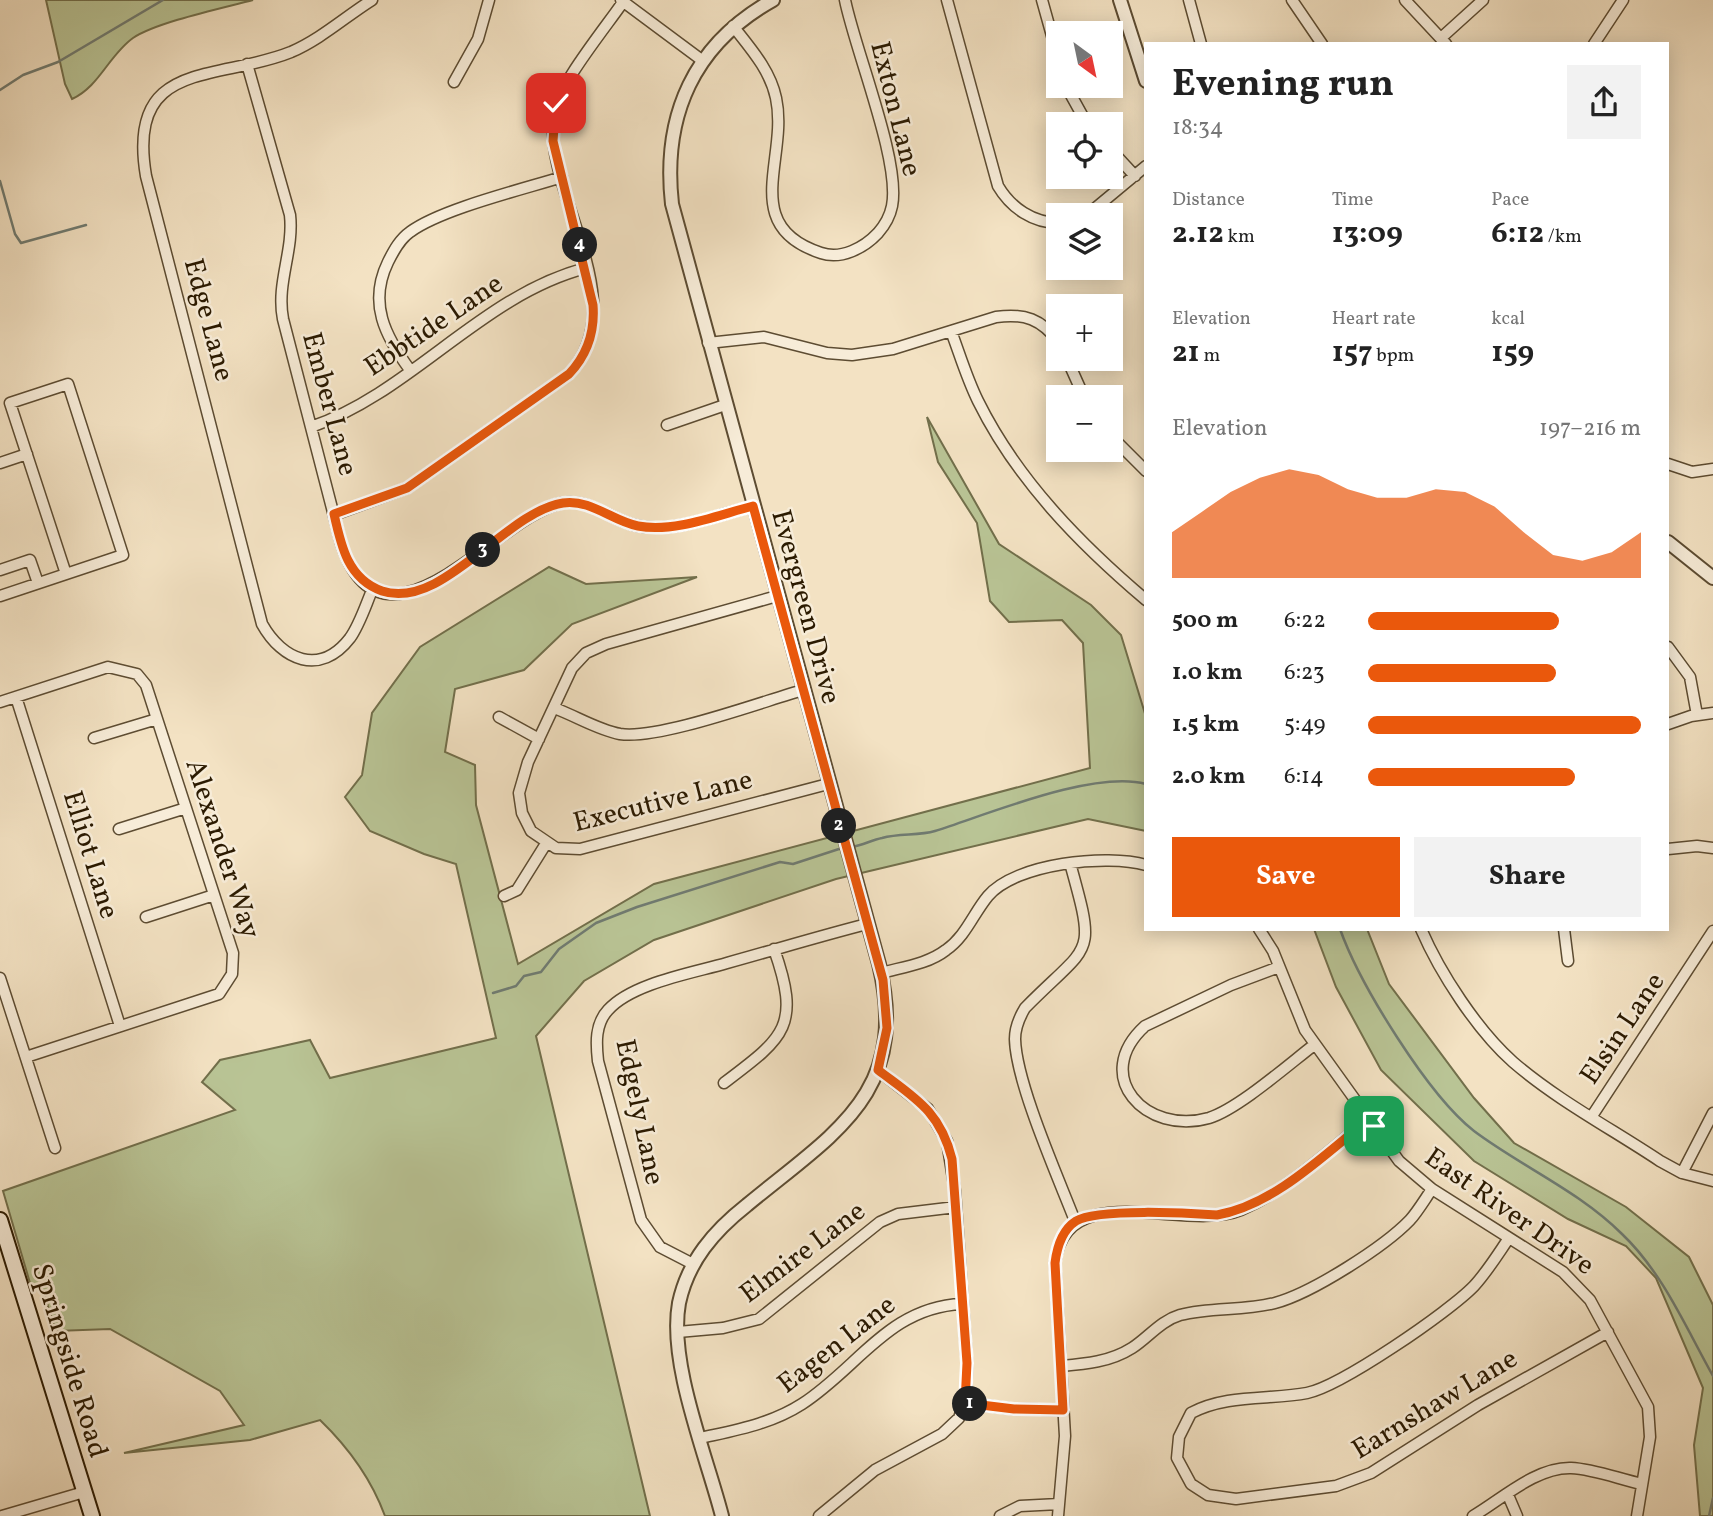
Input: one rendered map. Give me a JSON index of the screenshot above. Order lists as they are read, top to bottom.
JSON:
{
  "streets": {
    "main road": ["Springside Road"],
    "street": [
      "Exton Lane",
      "Edge Lane",
      "Ebbtide Lane",
      "Ember Lane",
      "Evergreen Drive",
      "Executive Lane",
      "Alexander Way",
      "Elliot Lane",
      "Elsin Lane",
      "Edgely Lane",
      "East River Drive",
      "Elmire Lane",
      "Eagen Lane",
      "Earnshaw Lane"
    ]
  },
  "crossings": [
    ["Exton Lane", "Evergreen Drive"],
    ["Edge Lane", "Ember Lane"],
    ["Ebbtide Lane", "Ember Lane"],
    ["Evergreen Drive", "Executive Lane"],
    ["Evergreen Drive", "Edgely Lane"],
    ["Evergreen Drive", "Elmire Lane"],
    ["Evergreen Drive", "Eagen Lane"],
    ["Alexander Way", "Elliot Lane"],
    ["East River Drive", "Earnshaw Lane"]
  ],
  "north": "bottom right",
  "page": {
    "map_buttons": ["+", "−"],
    "heading": ["Evening run", "18:34"],
    "stats": [
      ["Distance", "2.12 km"],
      ["Time", "13:09"],
      ["Pace", "6:12 /km"],
      ["Elevation", "21 m"],
      ["Heart rate", "157 bpm"],
      ["kcal", "159"]
    ],
    "pins": [
      "4",
      "3",
      "2",
      "1"
    ],
    "chart": ["Elevation", "197–216 m"],
    "list": [
      {
        "name": "500 m",
        "note": "6:22"
      },
      {
        "name": "1.0 km",
        "note": "6:23"
      },
      {
        "name": "1.5 km",
        "note": "5:49"
      },
      {
        "name": "2.0 km",
        "note": "6:14"
      }
    ],
    "buttons": ["Save", "Share"]
  }
}
